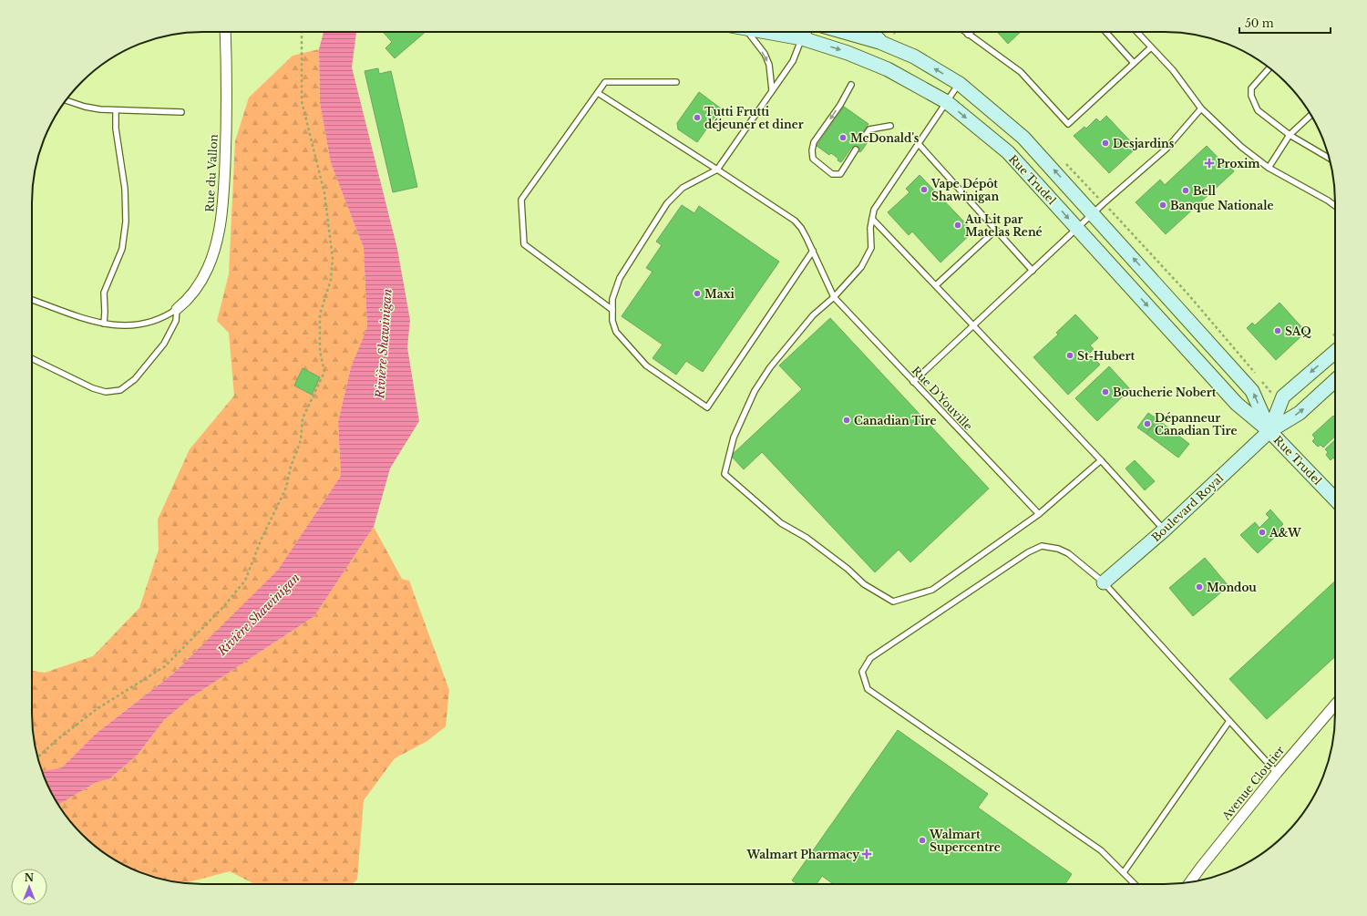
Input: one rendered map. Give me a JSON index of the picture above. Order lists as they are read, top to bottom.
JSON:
{
  "streets": {
    "main road": ["Rue Trudel", "Boulevard Royal"],
    "street": ["Rue du Vallon", "Avenue Cloutier"],
    "lane": ["Rue D'Youville"]
  },
  "crossings": [
    ["Rue Trudel", "Boulevard Royal"]
  ],
  "water": ["Rivière Shawinigan"],
  "places": {
    "other": [
      "Tutti Frutti déjeuner et diner",
      "McDonald's",
      "Desjardins",
      "Vape Dépôt Shawinigan",
      "Bell",
      "Banque Nationale",
      "Au Lit par Matelas René",
      "Maxi",
      "SAQ",
      "St-Hubert",
      "Boucherie Nobert",
      "Canadian Tire",
      "Dépanneur Canadian Tire",
      "A&W",
      "Mondou",
      "Walmart Supercentre"
    ],
    "health": ["Proxim", "Walmart Pharmacy"]
  },
  "scale_bar": "50 m",
  "north": "top"
}
